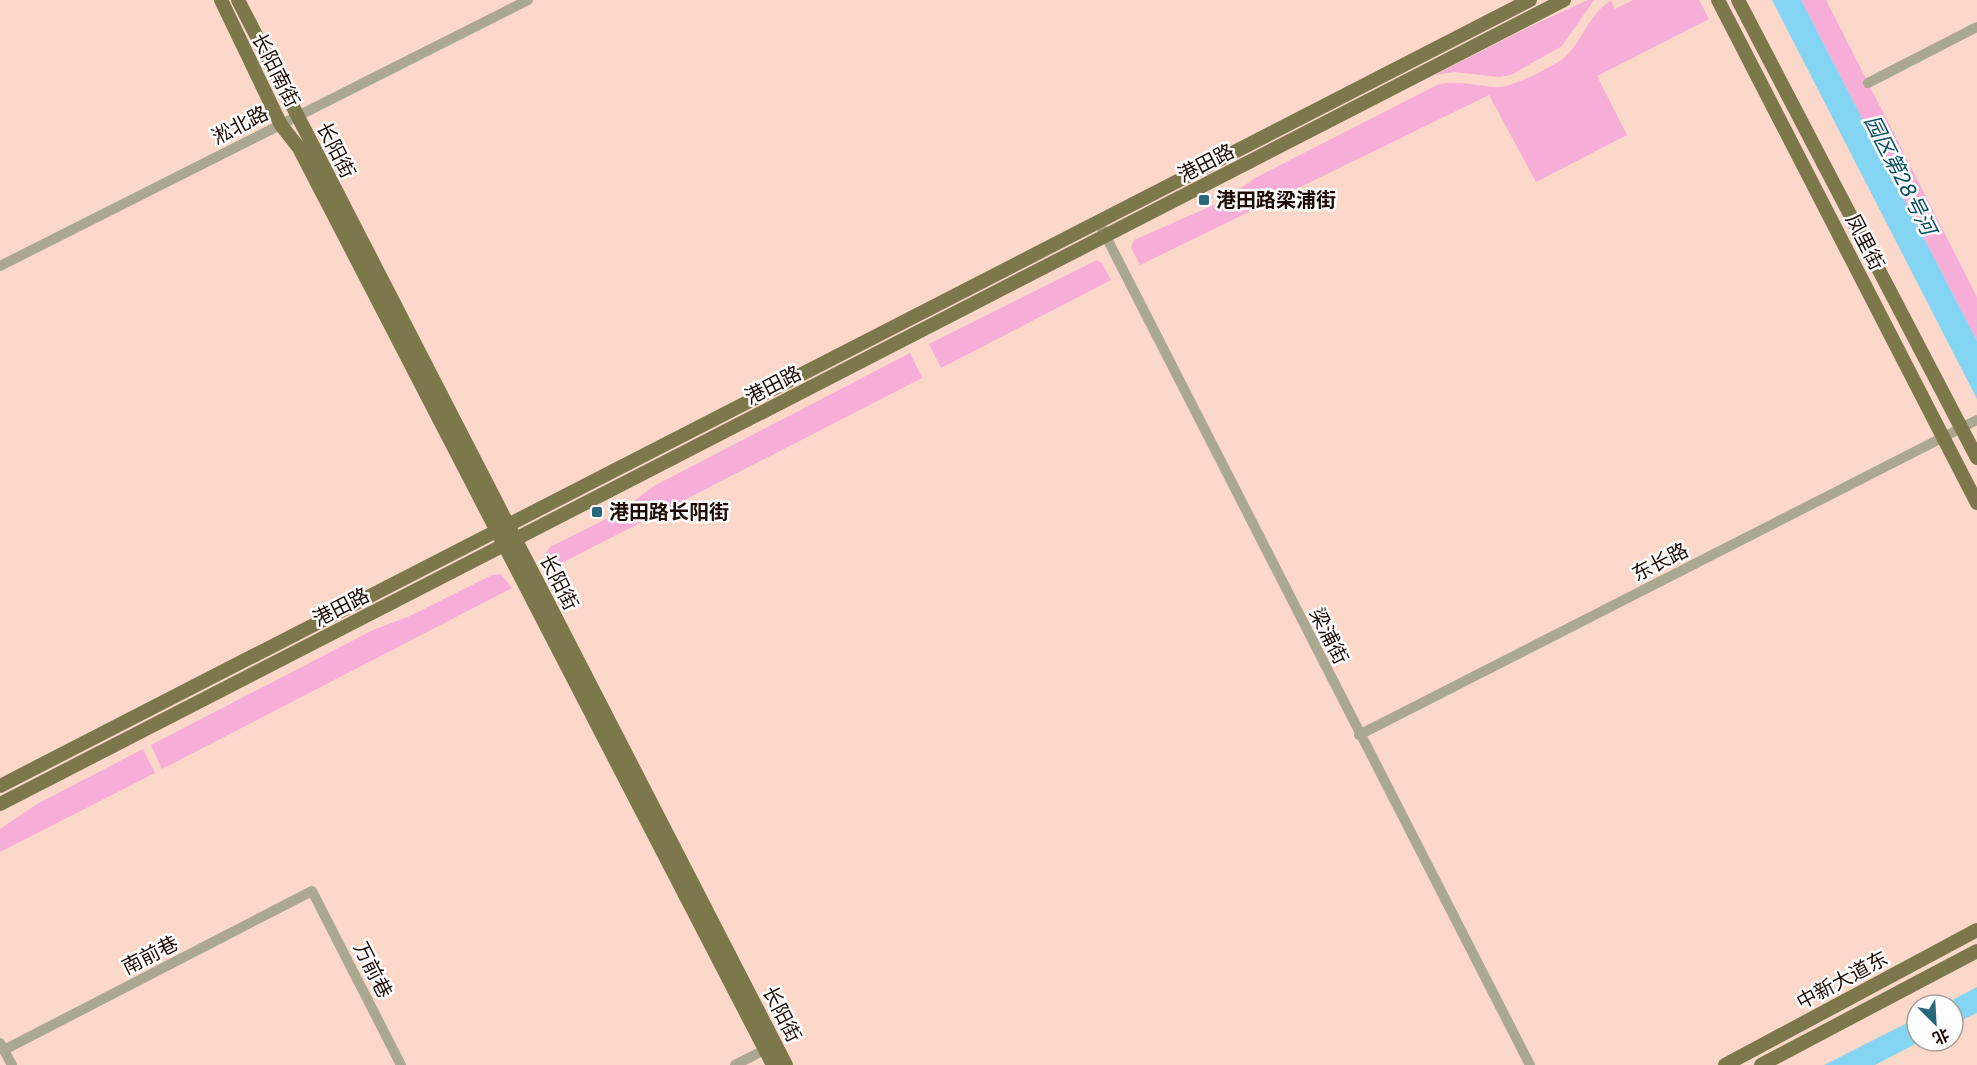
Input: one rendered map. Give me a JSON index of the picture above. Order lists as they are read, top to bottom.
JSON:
{
  "streets": {
    "main road": [
      "长阳南街",
      "长阳街",
      "港田路",
      "凤里街",
      "中新大道东"
    ],
    "street": [
      "淞北路",
      "东长路",
      "梁浦街",
      "南前巷",
      "万前巷"
    ]
  },
  "crossings": [
    ["长阳南街", "淞北路"],
    ["长阳南街", "长阳街"],
    ["淞北路", "长阳街"],
    ["长阳街", "港田路"],
    ["港田路", "梁浦街"],
    ["凤里街", "东长路"],
    ["东长路", "梁浦街"],
    ["南前巷", "万前巷"]
  ],
  "water": ["园区第28号河"],
  "places": {
    "transit": ["港田路梁浦街", "港田路长阳街"]
  },
  "north": "bottom right"
}
